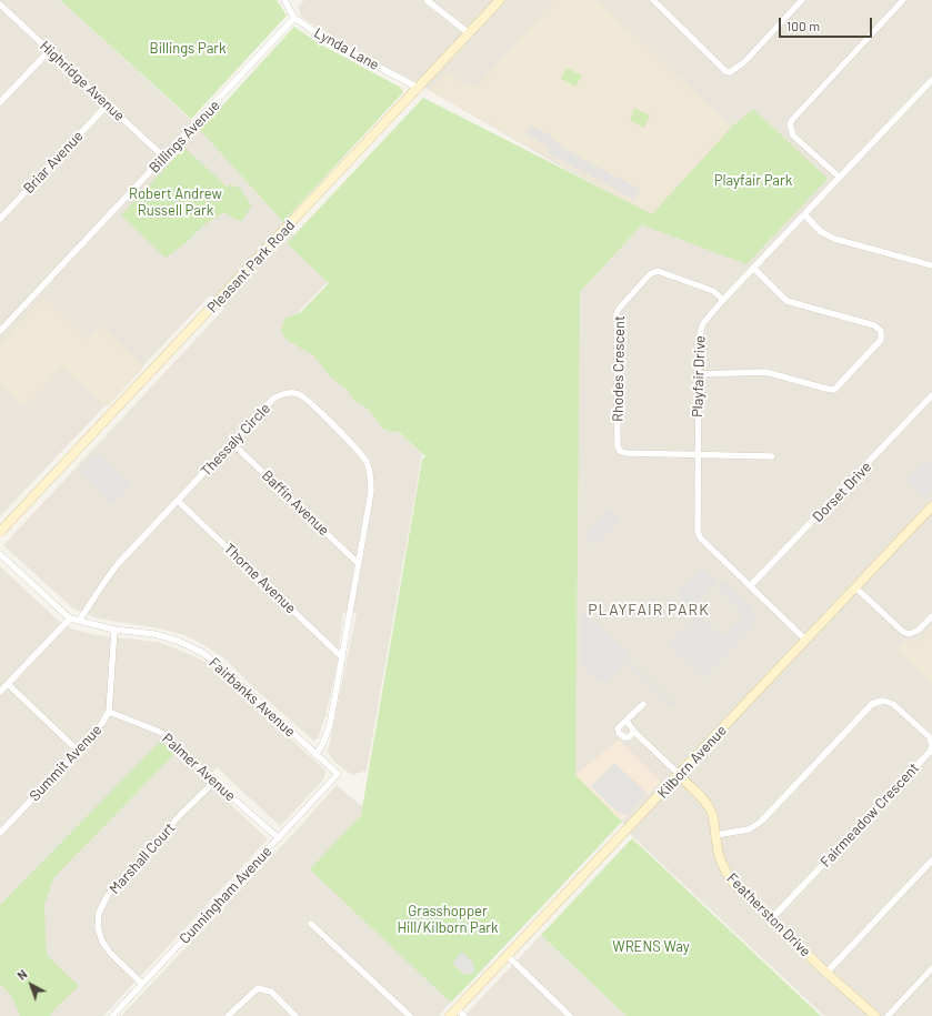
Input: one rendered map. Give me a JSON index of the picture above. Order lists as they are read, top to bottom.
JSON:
{
  "streets": {
    "street": [
      "Lynda Lane",
      "Highridge Avenue",
      "Billings Avenue",
      "Briar Avenue",
      "Pleasant Park Road",
      "Rhodes Crescent",
      "Playfair Drive",
      "Thessaly Circle",
      "Dorset Drive",
      "Baffin Avenue",
      "Thorne Avenue",
      "Fairbanks Avenue",
      "Kilborn Avenue",
      "Summit Avenue",
      "Palmer Avenue",
      "Fairmeadow Crescent",
      "Marshall Court",
      "Cunningham Avenue",
      "Featherston Drive"
    ]
  },
  "crossings": [
    ["Lynda Lane", "Billings Avenue"],
    ["Lynda Lane", "Pleasant Park Road"],
    ["Highridge Avenue", "Billings Avenue"],
    ["Highridge Avenue", "Briar Avenue"],
    ["Rhodes Crescent", "Playfair Drive"],
    ["Playfair Drive", "Dorset Drive"],
    ["Playfair Drive", "Kilborn Avenue"],
    ["Thessaly Circle", "Baffin Avenue"],
    ["Thessaly Circle", "Thorne Avenue"],
    ["Thessaly Circle", "Fairbanks Avenue"],
    ["Fairbanks Avenue", "Summit Avenue"],
    ["Fairbanks Avenue", "Cunningham Avenue"],
    ["Kilborn Avenue", "Featherston Drive"],
    ["Summit Avenue", "Palmer Avenue"],
    ["Palmer Avenue", "Marshall Court"],
    ["Palmer Avenue", "Cunningham Avenue"],
    ["Fairmeadow Crescent", "Featherston Drive"],
    ["Marshall Court", "Cunningham Avenue"]
  ],
  "districts": ["PLAYFAIR PARK"],
  "parks": [
    "Billings Park",
    "Playfair Park",
    "Robert Andrew Russell Park",
    "Grasshopper Hill/Kilborn Park",
    "WRENS Way"
  ],
  "scale_bar": "100 m",
  "north": "top left"
}
